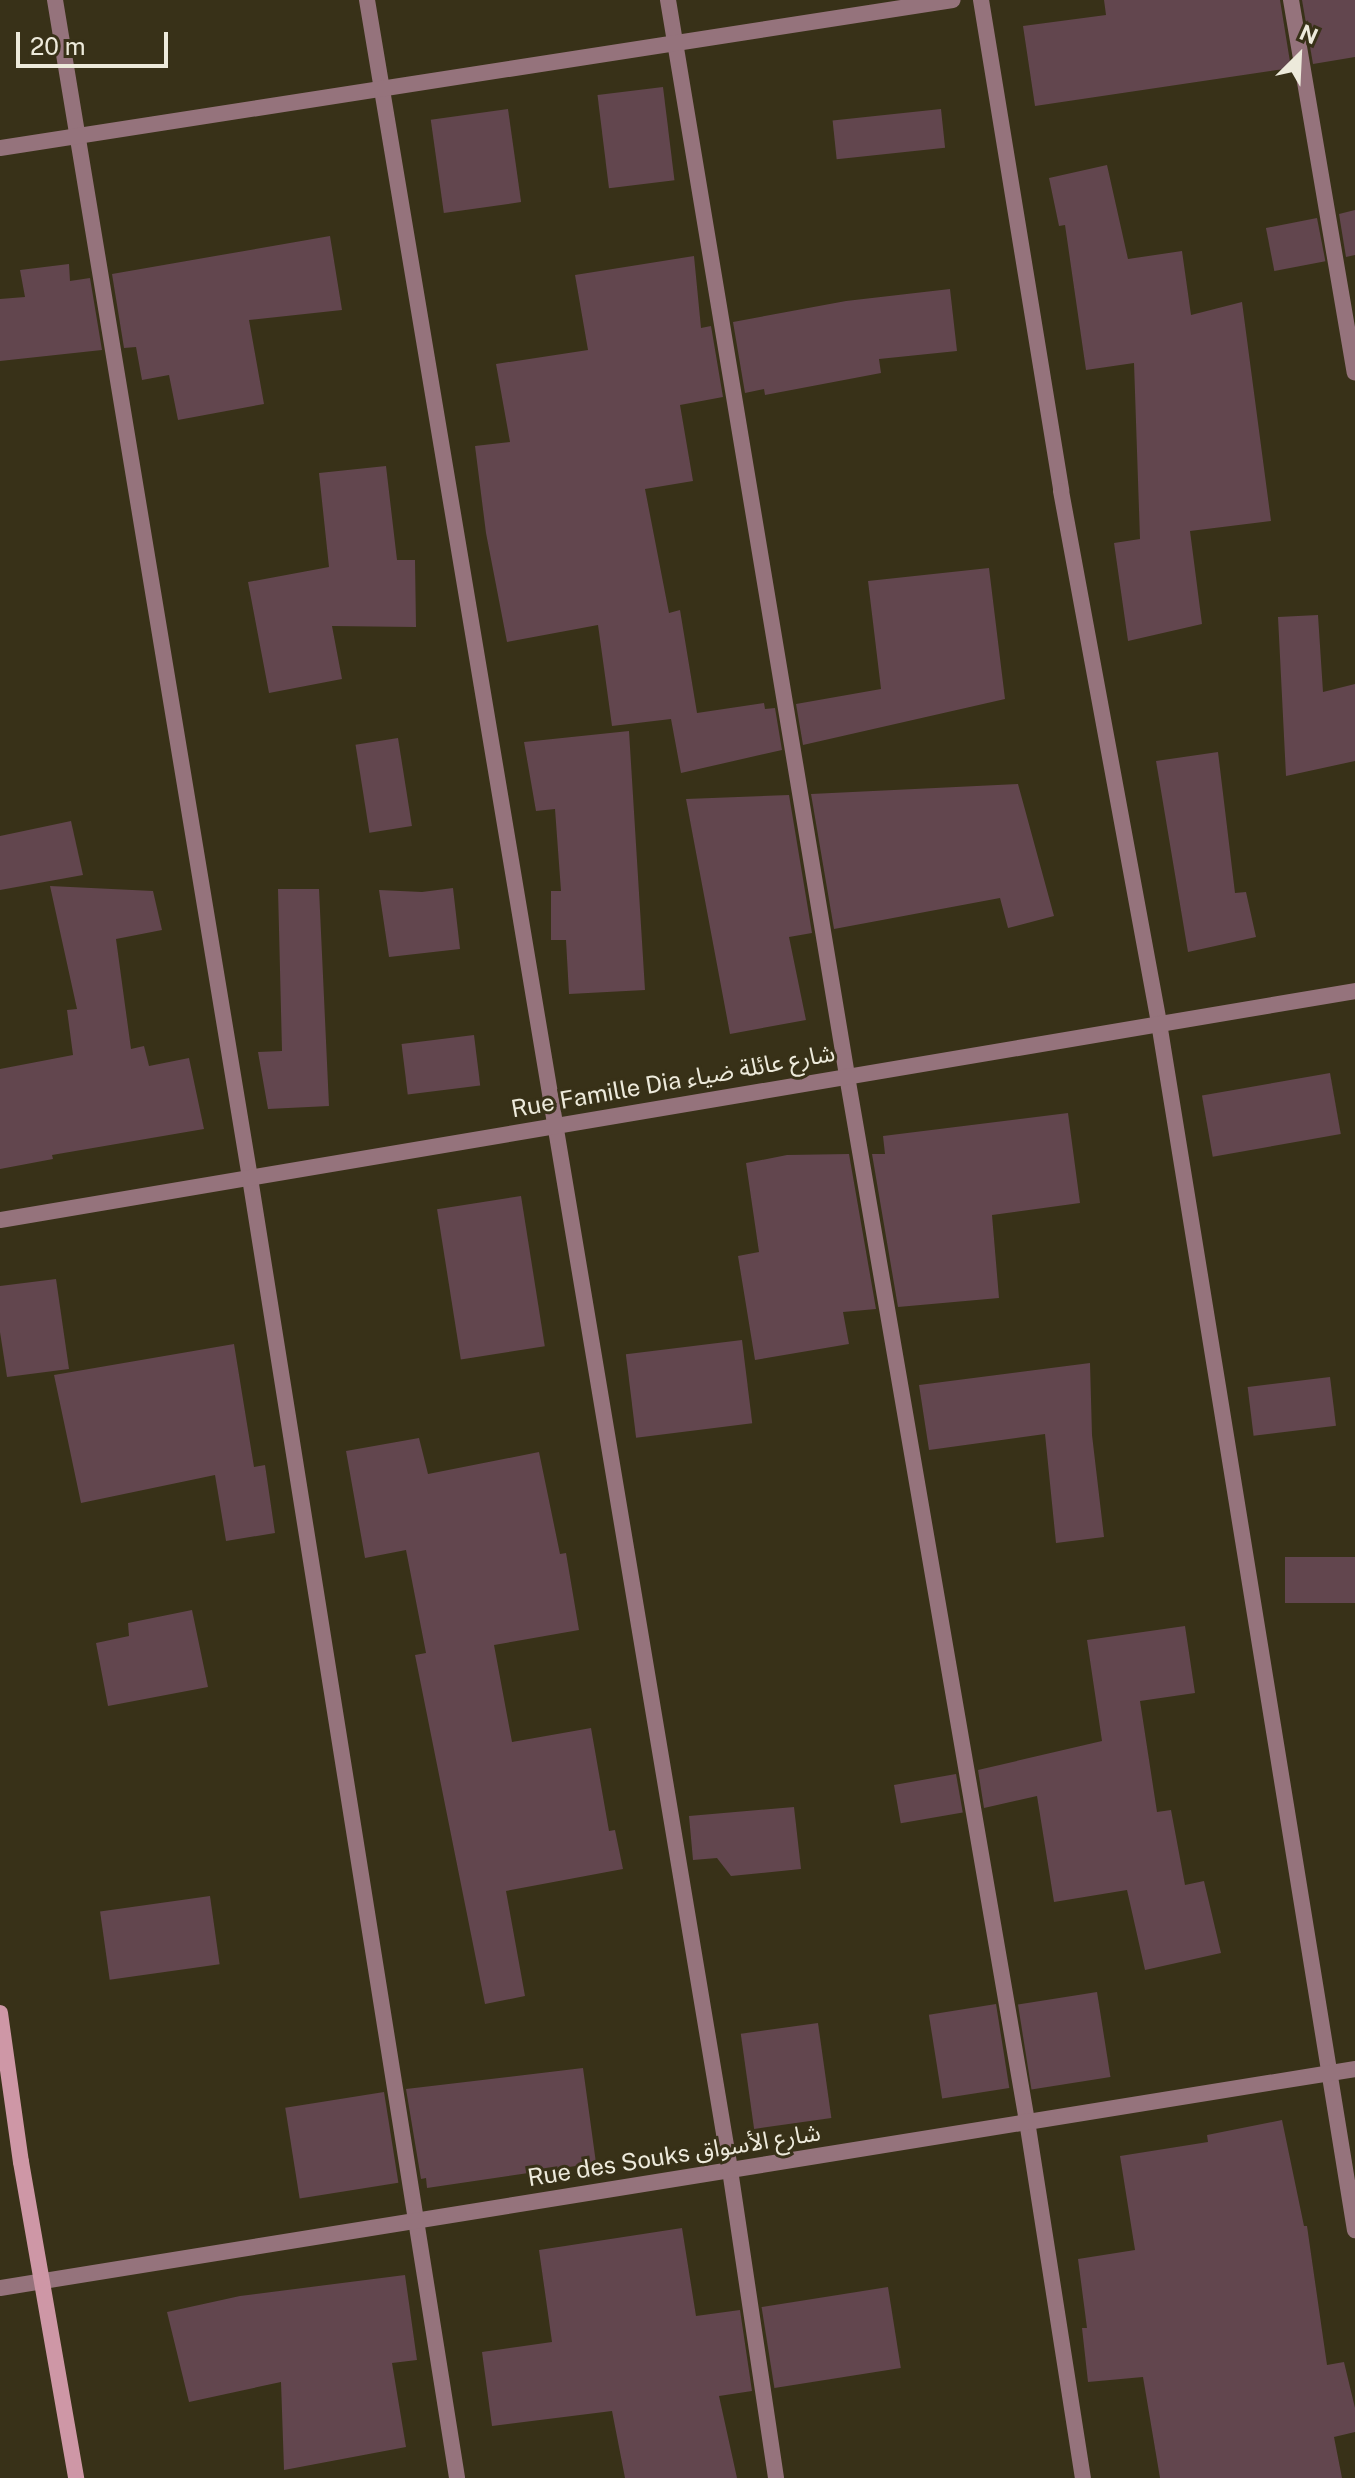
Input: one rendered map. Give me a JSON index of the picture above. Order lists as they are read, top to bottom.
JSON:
{
  "streets": {
    "street": ["Rue Famille Dia شارع عائلة ضياء", "Rue des Souks شارع الأسواق"]
  },
  "scale_bar": "20 m",
  "north": "top right"
}
